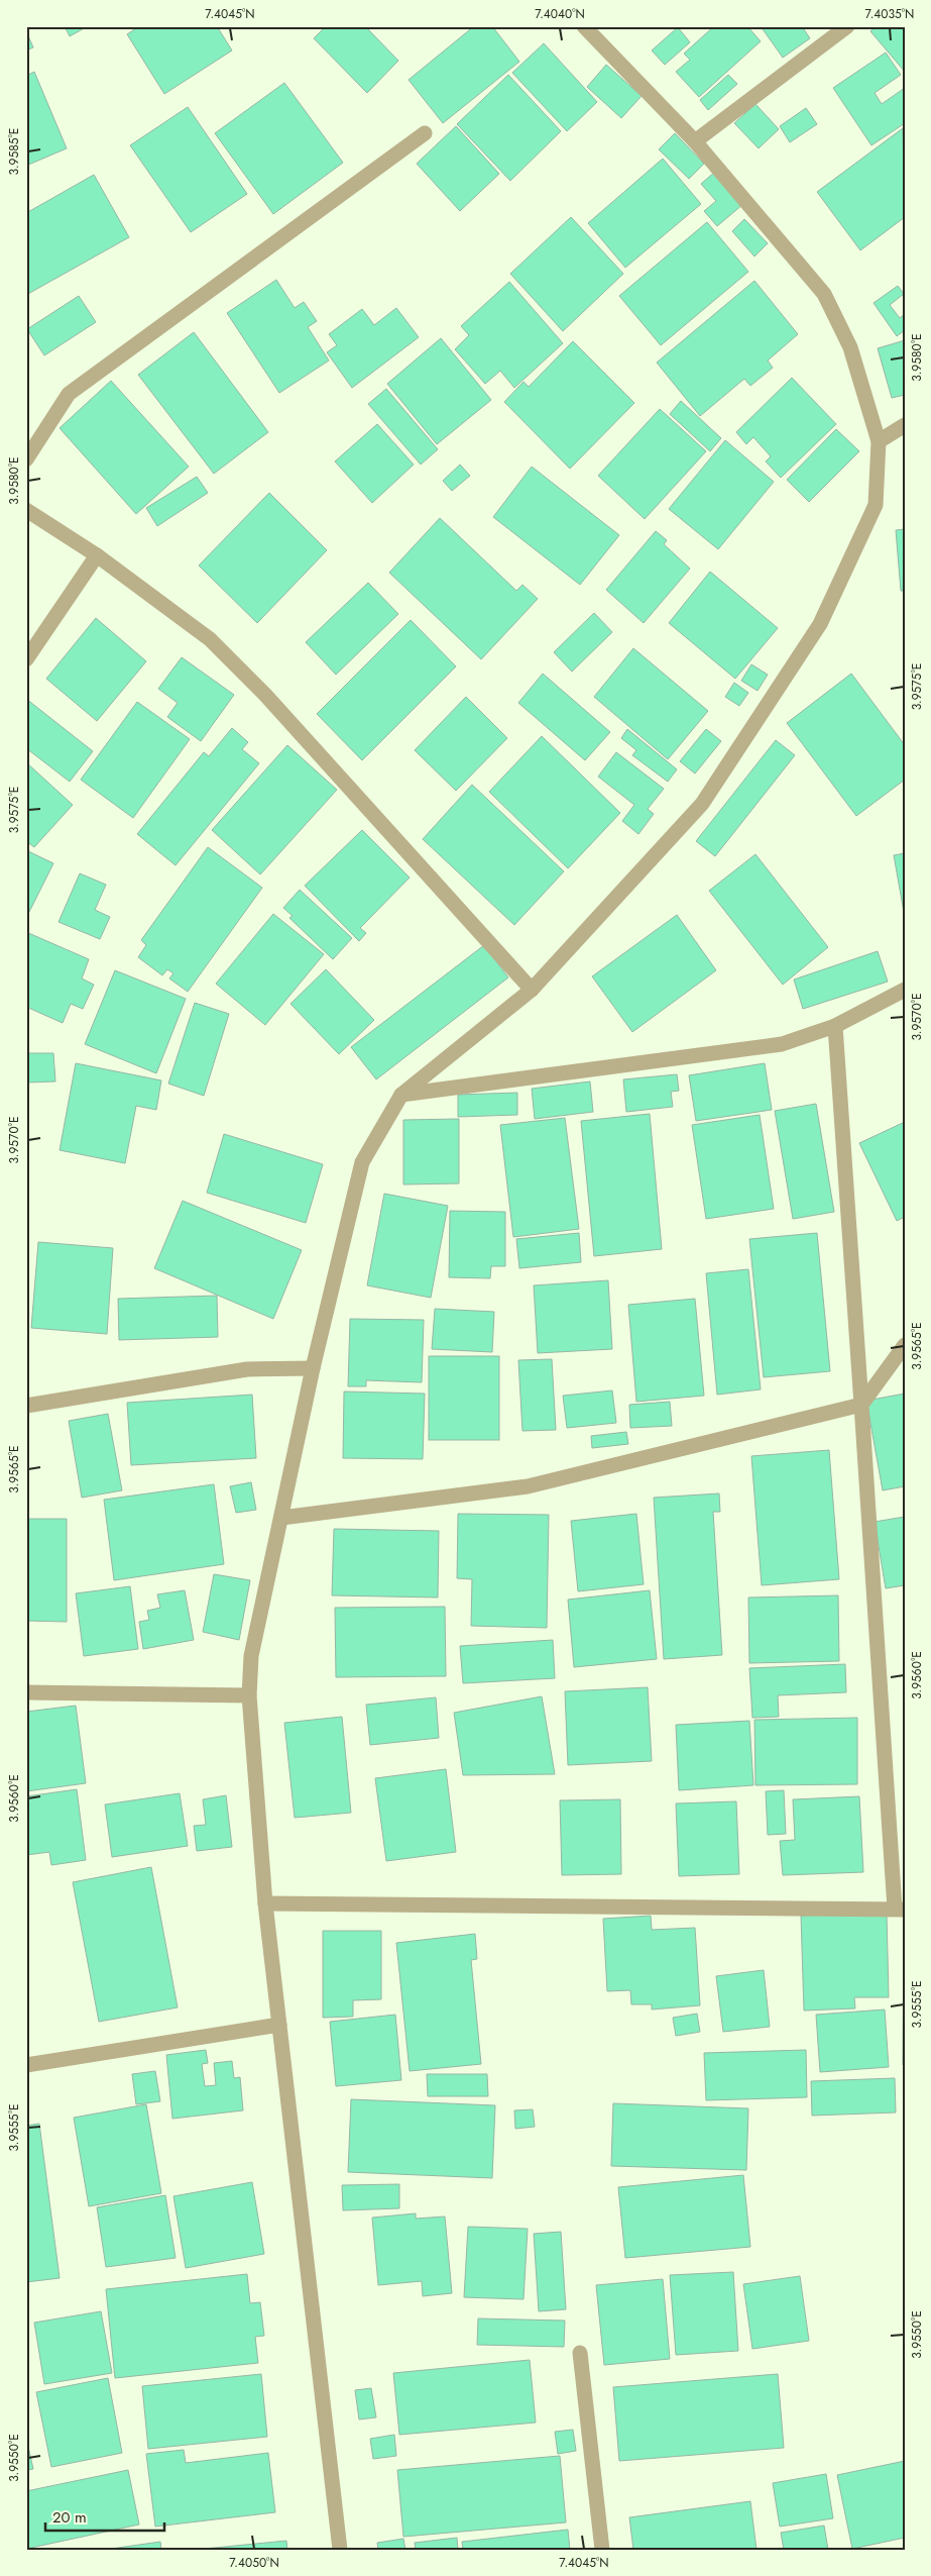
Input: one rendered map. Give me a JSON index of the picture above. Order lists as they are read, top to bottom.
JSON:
{
  "scale_bar": "20 m",
  "coordinates": [
    "7.4045°N",
    "7.4040°N",
    "7.4035°N",
    "3.9585°E",
    "3.9580°E",
    "3.9575°E",
    "3.9570°E",
    "3.9565°E",
    "3.9560°E",
    "3.9555°E",
    "3.9550°E",
    "7.4050°N"
  ]
}
